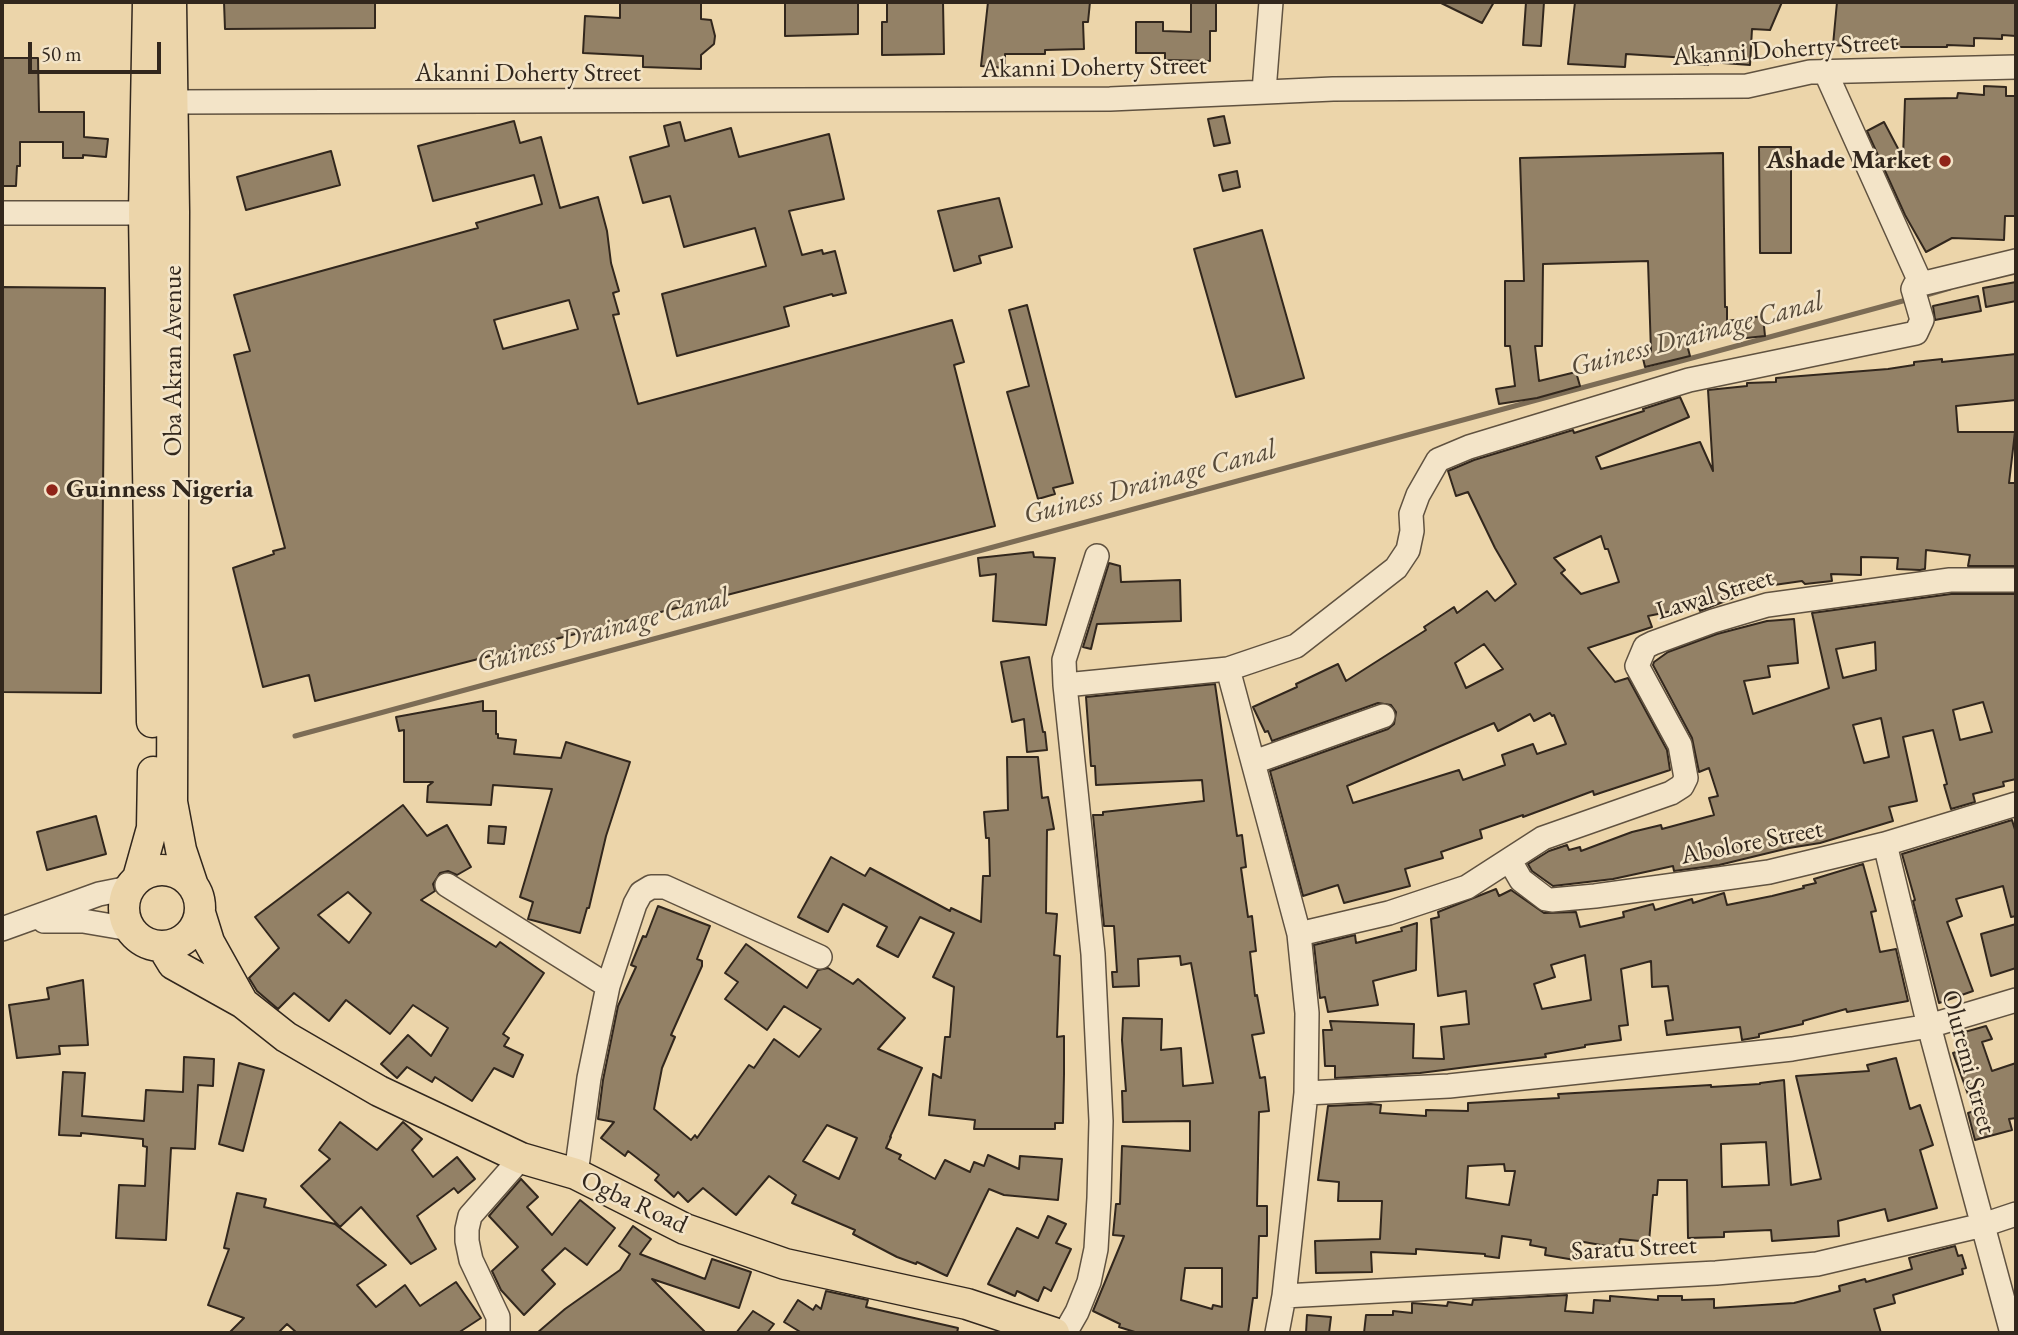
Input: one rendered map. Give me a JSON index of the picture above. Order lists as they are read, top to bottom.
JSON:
{
  "streets": {
    "main road": ["Oba Akran Avenue", "Ogba Road"],
    "street": [
      "Akanni Doherty Street",
      "Lawal Street",
      "Abolore Street",
      "Oluremi Street",
      "Saratu Street"
    ]
  },
  "crossings": [
    ["Akanni Doherty Street", "Oba Akran Avenue"],
    ["Oba Akran Avenue", "Ogba Road"],
    ["Lawal Street", "Abolore Street"],
    ["Abolore Street", "Oluremi Street"],
    ["Oluremi Street", "Saratu Street"]
  ],
  "water": ["Guiness Drainage Canal"],
  "places": ["Ashade Market", "Guinness Nigeria"],
  "scale_bar": "50 m"
}
